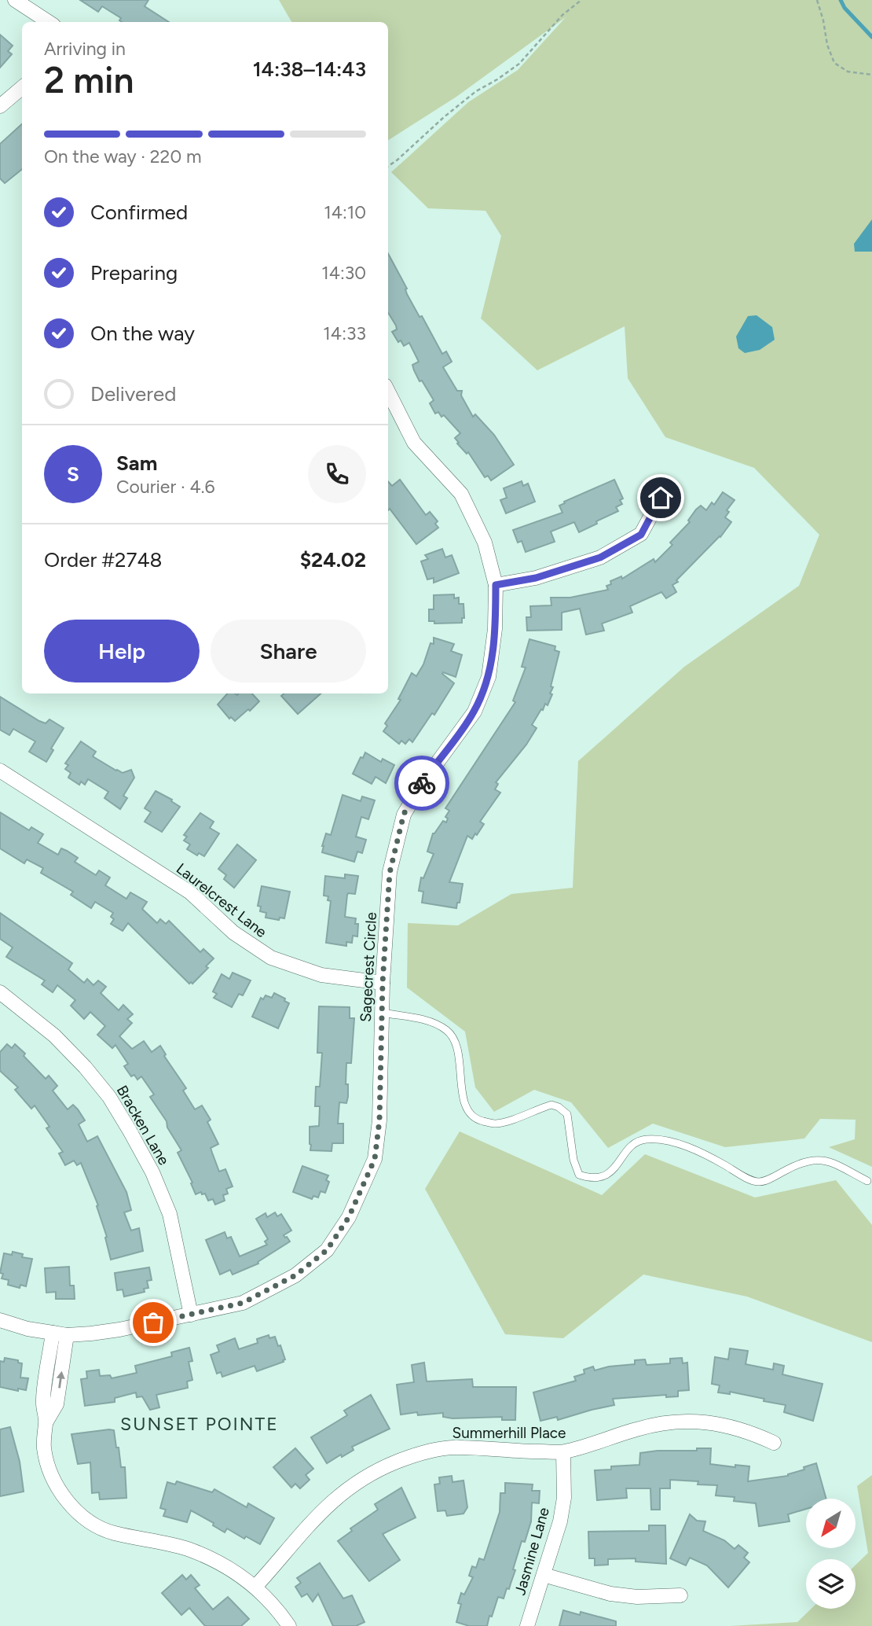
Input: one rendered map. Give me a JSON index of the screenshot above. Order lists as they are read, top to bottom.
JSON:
{
  "streets": {
    "street": [
      "Laurelcrest Lane",
      "Sagecrest Circle",
      "Bracken Lane",
      "Summerhill Place",
      "Jasmine Lane"
    ]
  },
  "crossings": [
    ["Laurelcrest Lane", "Sagecrest Circle"],
    ["Sagecrest Circle", "Bracken Lane"],
    ["Summerhill Place", "Jasmine Lane"]
  ],
  "districts": ["SUNSET POINTE"],
  "north": "bottom left",
  "page": {
    "heading": ["2 min", "Arriving in", "14:38–14:43"],
    "panel": [
      "Sam",
      "Courier · 4.6",
      "Order #2748",
      "$24.02"
    ],
    "bar": "On the way · 220 m",
    "list": [
      ["Confirmed", "14:10"],
      ["Preparing", "14:30"],
      ["On the way", "14:33"],
      "Delivered"
    ],
    "round": "S",
    "buttons": ["Help", "Share"]
  }
}
